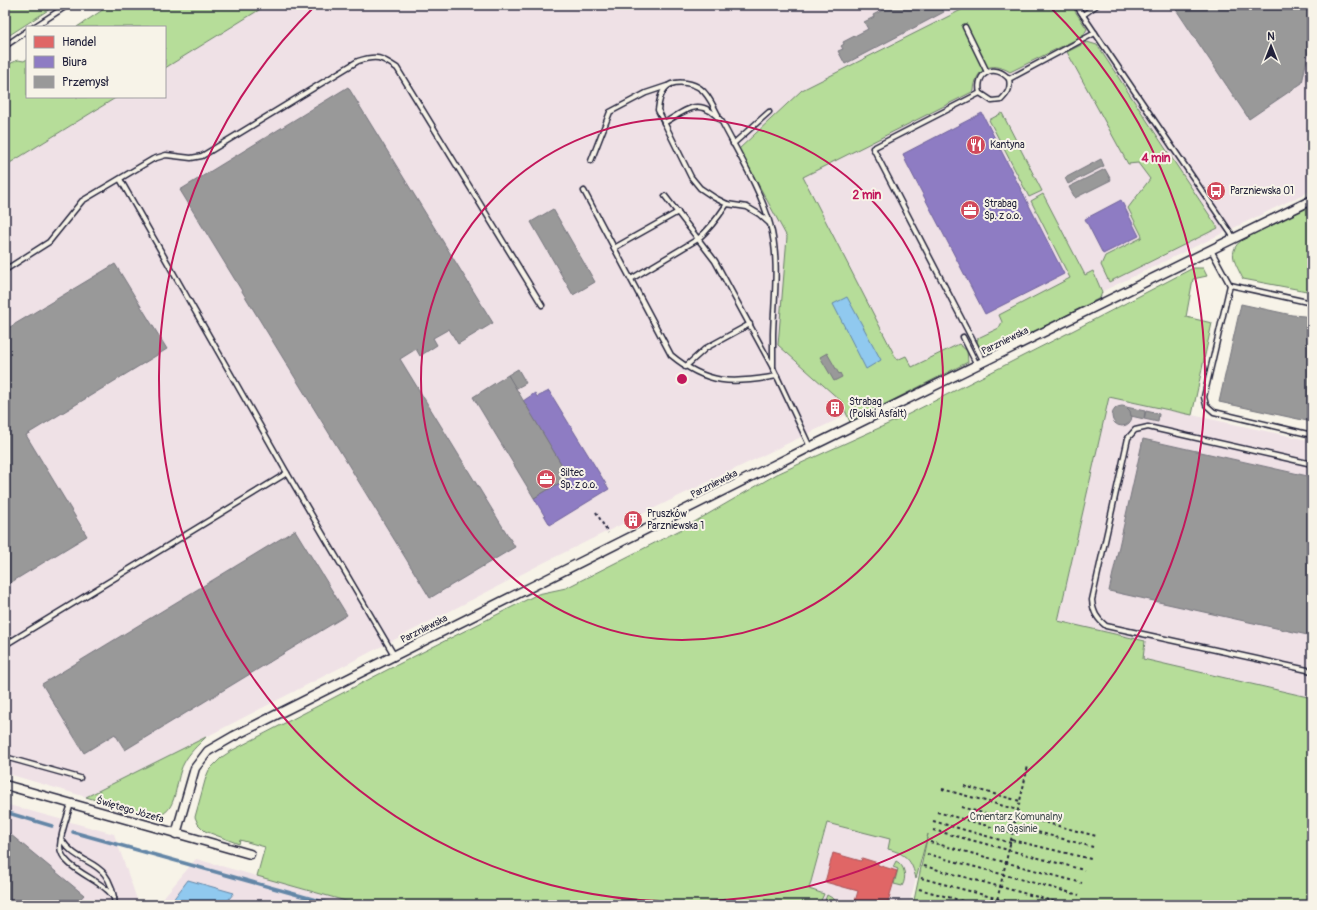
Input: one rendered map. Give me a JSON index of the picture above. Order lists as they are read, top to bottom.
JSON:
{
  "streets": {
    "street": ["Parzniewska", "Świętego Józefa"]
  },
  "crossings": [
    ["Parzniewska", "Świętego Józefa"]
  ],
  "parks": ["Cmentarz Komunalny na Gąsinie"],
  "places": {
    "restaurant": ["Kantyna"],
    "bus stop": ["Parzniewska 01"],
    "office": ["Strabag Sp. z o.o.", "Siltec Sp. z o.o."],
    "building": ["Strabag (Polski Asfalt)", "Pruszków Parzniewska 1"]
  },
  "legend": ["Handel", "Biura", "Przemysł"],
  "north": "top",
  "rings": ["4 min", "2 min"]
}
